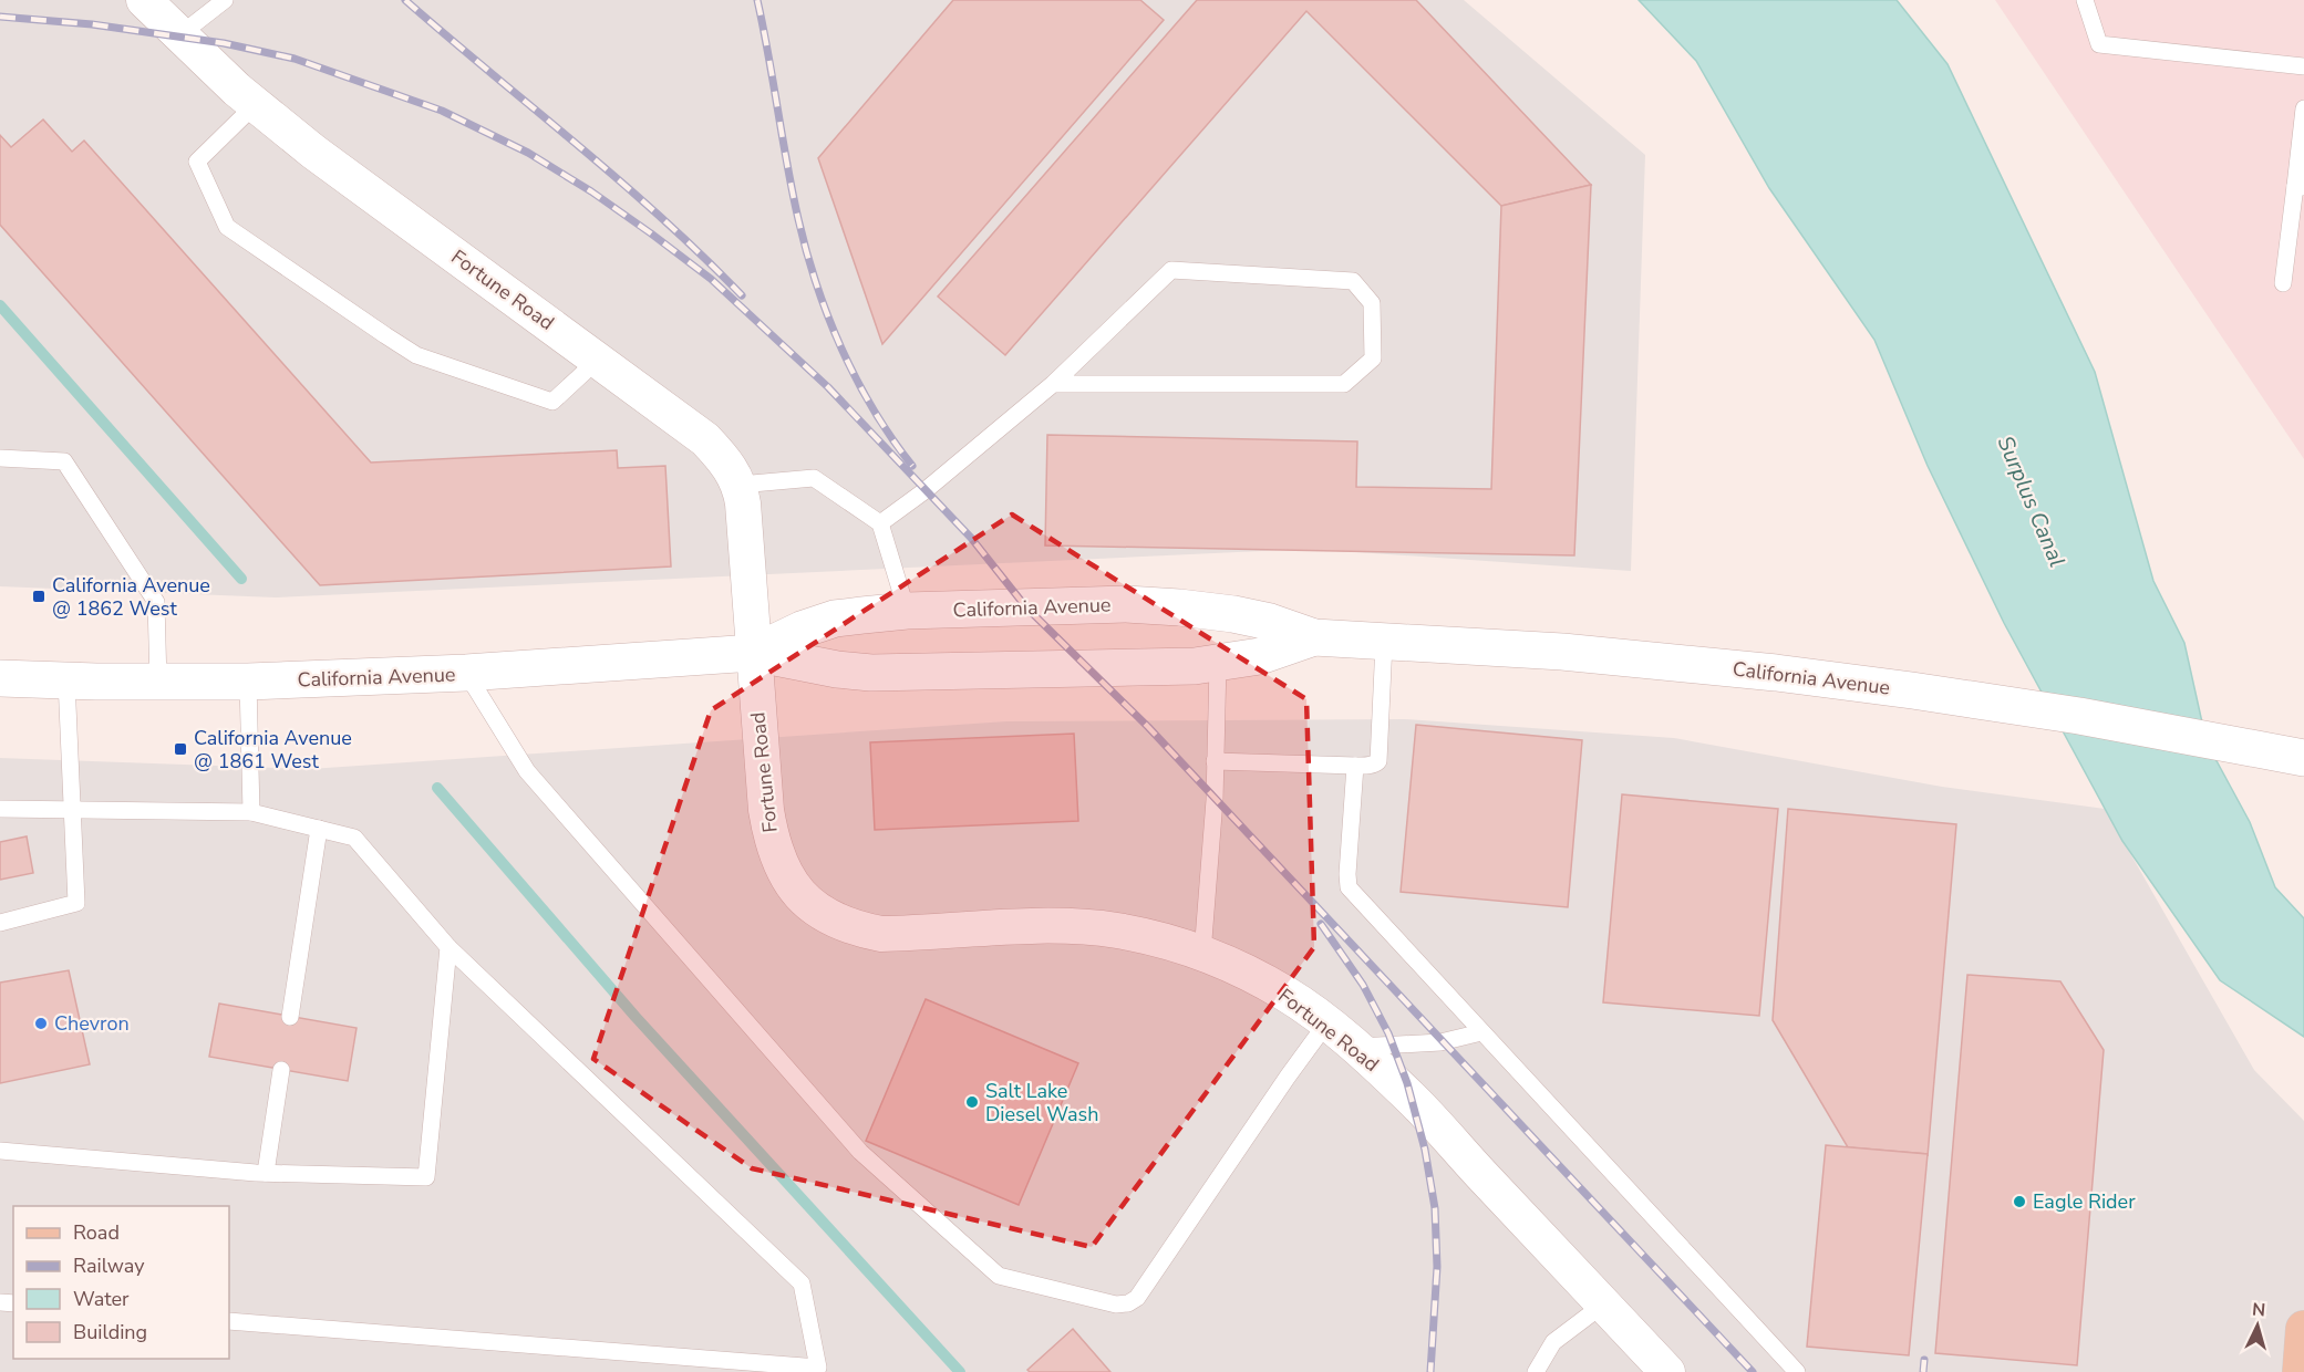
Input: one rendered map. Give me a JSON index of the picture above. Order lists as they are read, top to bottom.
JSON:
{
  "streets": {
    "main road": ["California Avenue"],
    "street": ["Fortune Road"]
  },
  "crossings": [
    ["Fortune Road", "California Avenue"]
  ],
  "water": ["Surplus Canal"],
  "places": {
    "transit": ["California Avenue @ 1862 West", "California Avenue @ 1861 West"],
    "other": ["Chevron", "Salt Lake Diesel Wash", "Eagle Rider"]
  },
  "legend": [
    "Road",
    "Railway",
    "Water",
    "Building"
  ],
  "north": "top"
}
